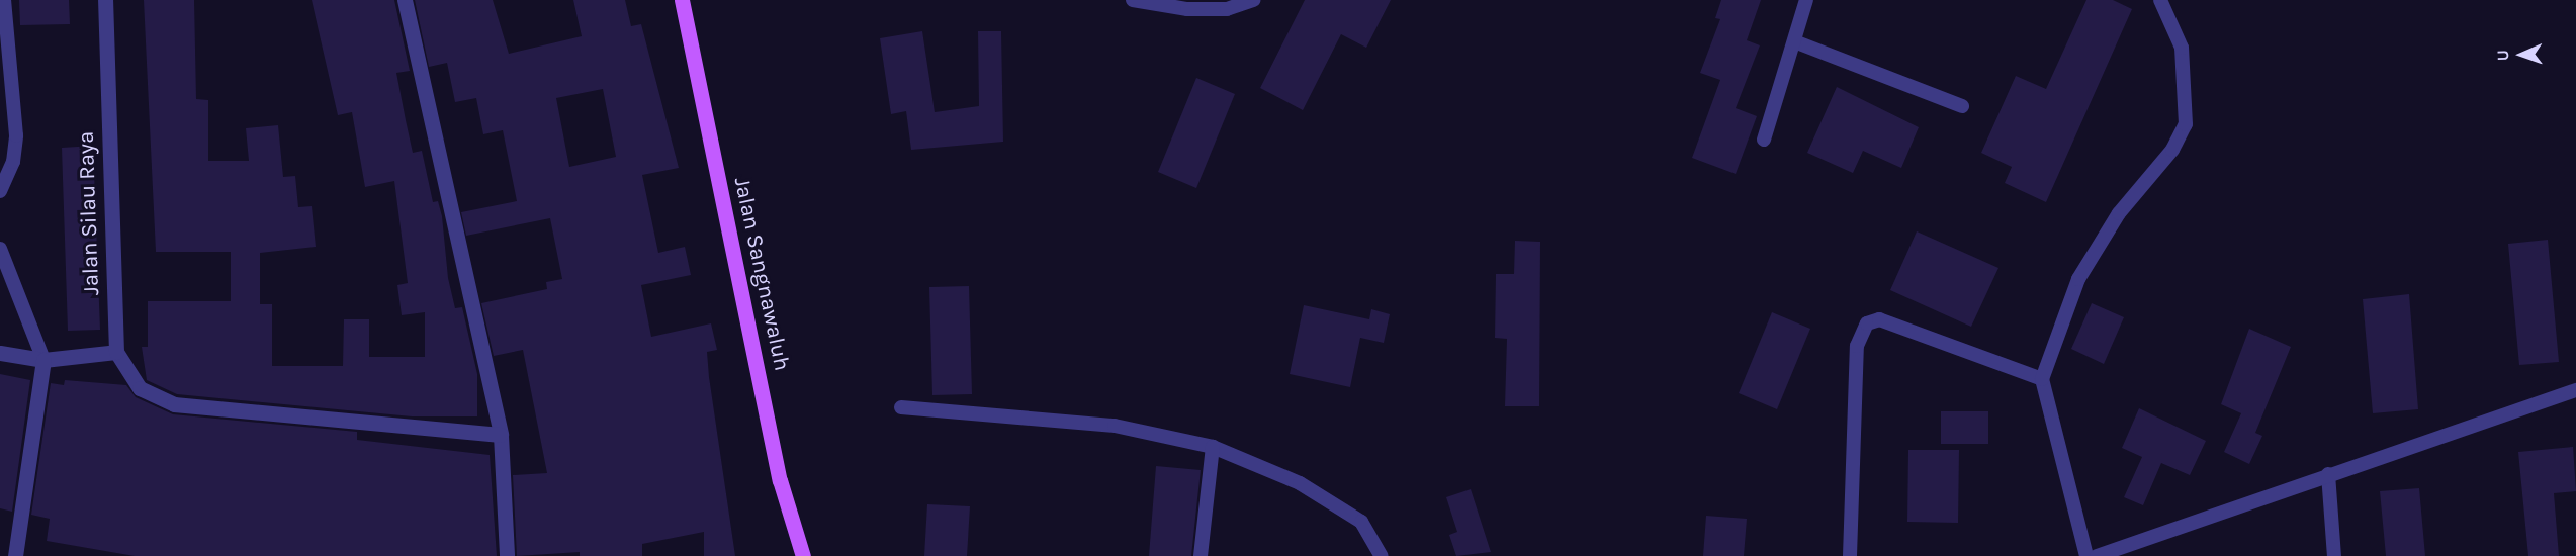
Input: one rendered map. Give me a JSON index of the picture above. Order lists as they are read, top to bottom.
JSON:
{
  "streets": {
    "main road": ["Jalan Sangnawaluh"],
    "street": ["Jalan Silau Raya"]
  },
  "north": "left"
}
